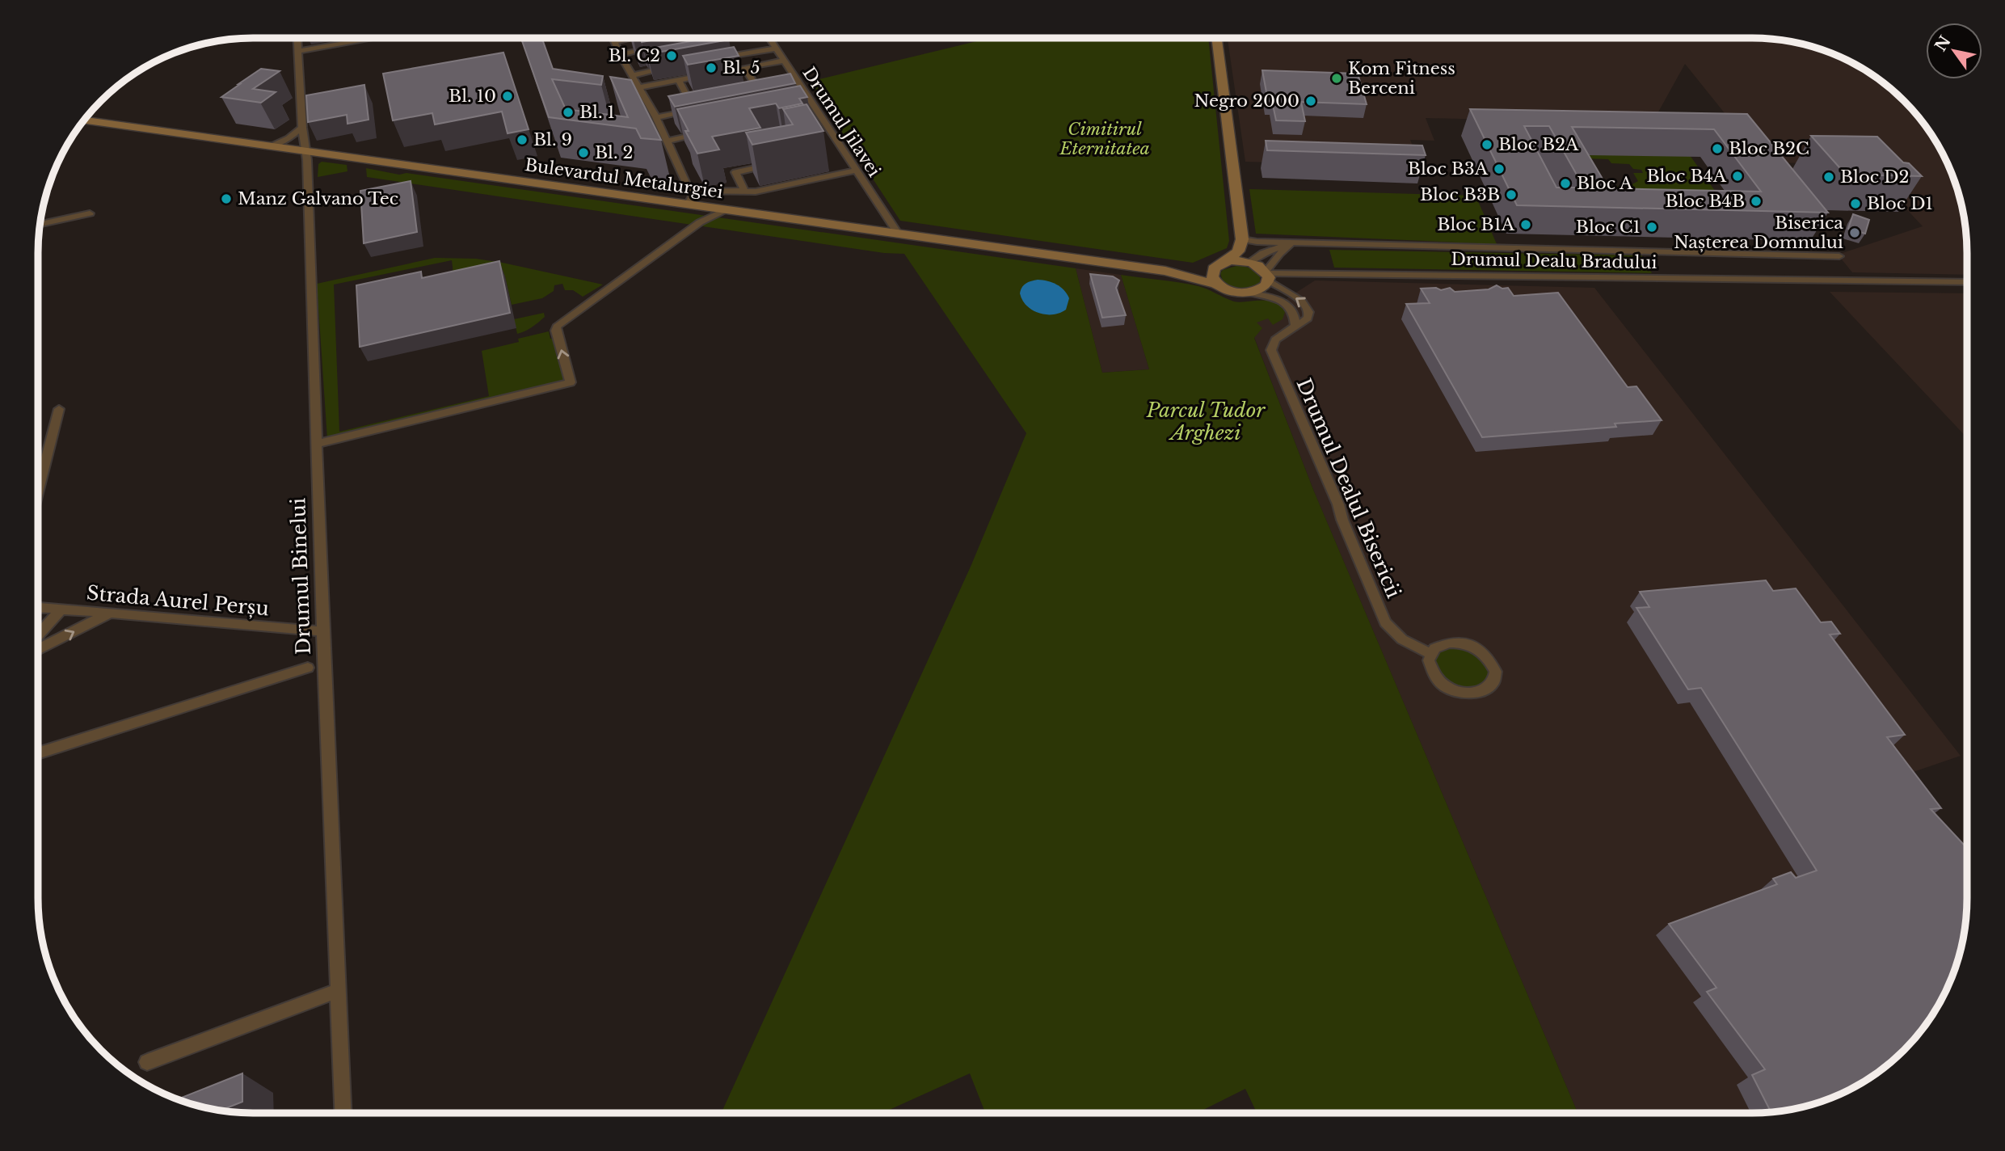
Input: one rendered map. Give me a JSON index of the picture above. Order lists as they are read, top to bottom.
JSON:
{
  "streets": {
    "main road": ["Bulevardul Metalurgiei"],
    "street": [
      "Drumul Jilavei",
      "Drumul Dealu Bradului",
      "Drumul Dealul Bisericii",
      "Drumul Binelui",
      "Strada Aurel Perșu"
    ]
  },
  "crossings": [
    ["Drumul Jilavei", "Bulevardul Metalurgiei"],
    ["Bulevardul Metalurgiei", "Drumul Binelui"],
    ["Drumul Dealu Bradului", "Drumul Dealul Bisericii"],
    ["Drumul Binelui", "Strada Aurel Perșu"]
  ],
  "parks": ["Cimitirul Eternitatea", "Parcul Tudor Arghezi"],
  "places": [
    "Bl. C2",
    "Bl. 5",
    "Kom Fitness Berceni",
    "Bl. 10",
    "Negro 2000",
    "Bl. 1",
    "Bl. 9",
    "Bloc B2A",
    "Bloc B2C",
    "Bl. 2",
    "Bloc B3A",
    "Bloc B4A",
    "Bloc D2",
    "Bloc A",
    "Bloc B3B",
    "Manz Galvano Tec",
    "Bloc B4B",
    "Bloc D1",
    "Bloc B1A",
    "Bloc C1",
    "Biserica Nașterea Domnului"
  ],
  "north": "top left"
}
